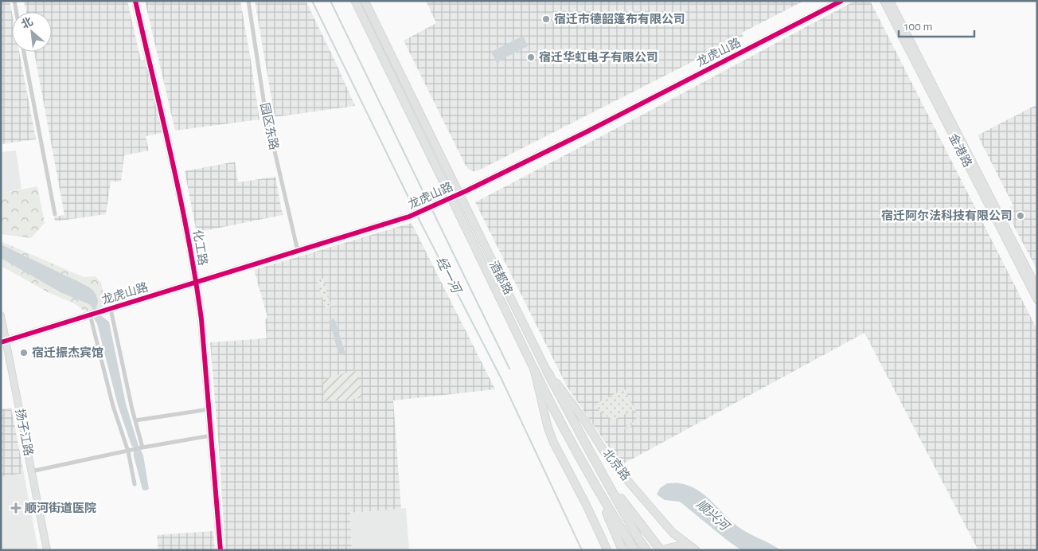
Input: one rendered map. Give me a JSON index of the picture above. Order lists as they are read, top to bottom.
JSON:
{
  "streets": {
    "highway": ["酒都路"],
    "main road": ["北京路"],
    "street": [
      "龙虎山路",
      "园区东路",
      "金港路",
      "化工路",
      "扬子江路"
    ]
  },
  "crossings": [
    ["龙虎山路", "园区东路"],
    ["龙虎山路", "化工路"],
    ["龙虎山路", "酒都路"],
    ["龙虎山路", "扬子江路"],
    ["酒都路", "北京路"]
  ],
  "water": ["经一河", "顺兴河"],
  "places": {
    "other": [
      "宿迁市德韶篷布有限公司",
      "宿迁华虹电子有限公司",
      "宿迁阿尔法科技有限公司",
      "宿迁振杰宾馆"
    ],
    "health": ["顺河街道医院"]
  },
  "scale_bar": "100 m",
  "north": "top left"
}
